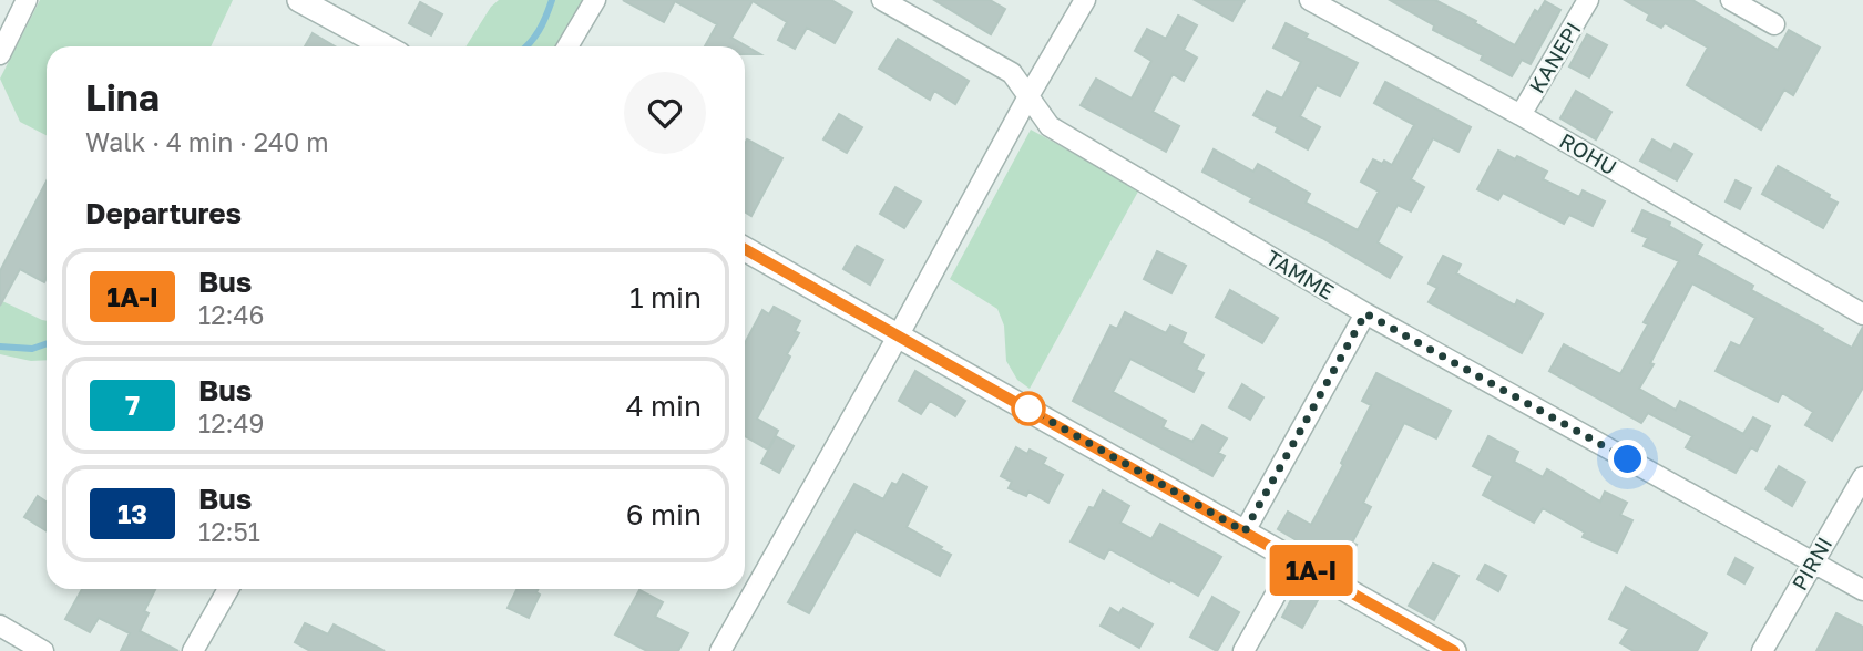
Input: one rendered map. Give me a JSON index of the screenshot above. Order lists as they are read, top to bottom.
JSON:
{
  "streets": {
    "street": [
      "KANEPI",
      "ROHU",
      "TAMME",
      "PIRNI"
    ]
  },
  "crossings": [
    ["KANEPI", "ROHU"],
    ["TAMME", "PIRNI"]
  ],
  "lines": ["bus line 1A-I"],
  "page": {
    "on_map": "1A-I",
    "heading": [
      ["Lina", "Walk · 4 min · 240 m"],
      "Departures"
    ],
    "list": [
      {
        "mark": "1A-I",
        "name": "Bus",
        "note": "12:46",
        "value": "1 min"
      },
      {
        "mark": "7",
        "name": "Bus",
        "note": "12:49",
        "value": "4 min"
      },
      {
        "mark": "13",
        "name": "Bus",
        "note": "12:51",
        "value": "6 min"
      }
    ]
  }
}
